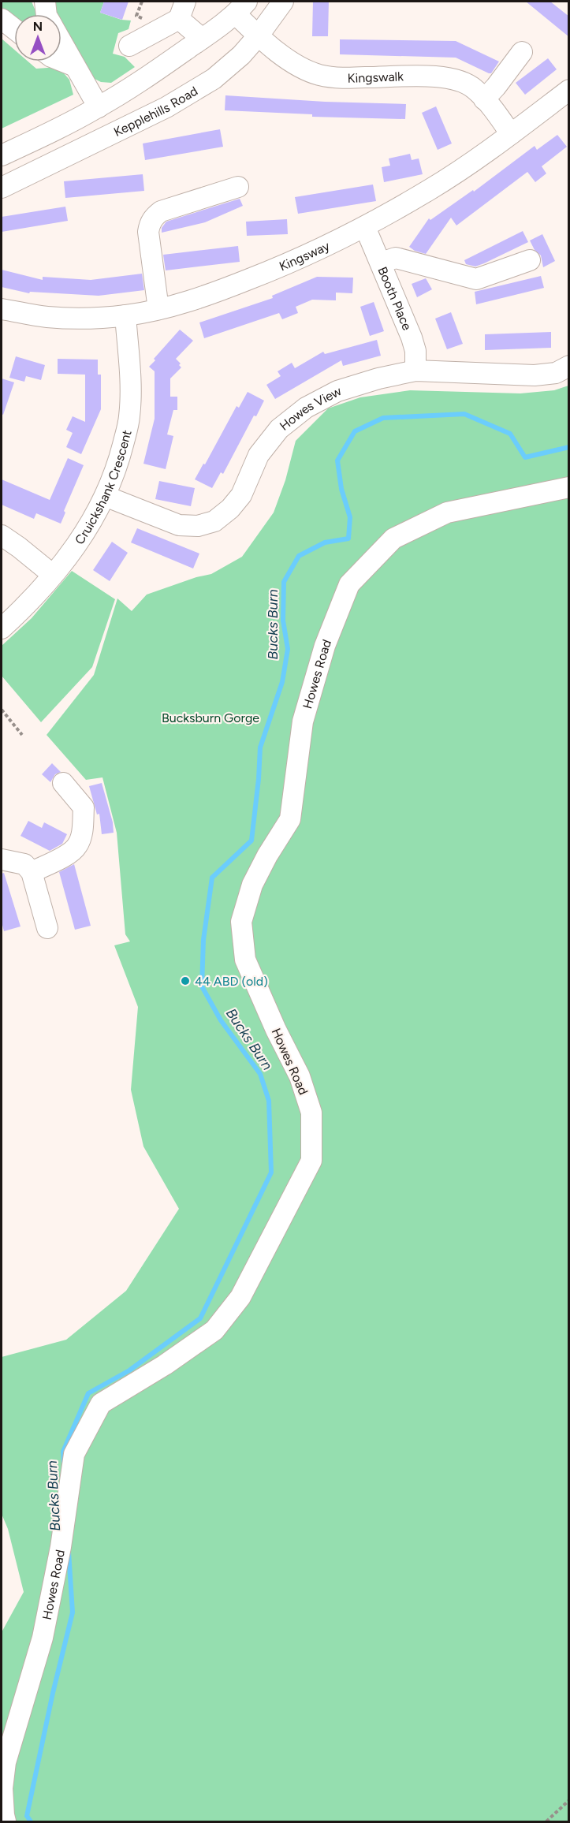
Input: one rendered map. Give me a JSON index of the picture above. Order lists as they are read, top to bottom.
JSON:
{
  "streets": {
    "street": [
      "Kingswalk",
      "Kepplehills Road",
      "Kingsway",
      "Booth Place",
      "Howes View",
      "Cruickshank Crescent",
      "Howes Road"
    ]
  },
  "crossings": [
    ["Kingswalk", "Kepplehills Road"],
    ["Kingswalk", "Kingsway"],
    ["Kingsway", "Booth Place"],
    ["Kingsway", "Cruickshank Crescent"],
    ["Booth Place", "Howes View"],
    ["Howes View", "Cruickshank Crescent"]
  ],
  "water": ["Bucks Burn"],
  "parks": ["Bucksburn Gorge"],
  "places": ["44 ABD (old)"],
  "north": "top"
}
